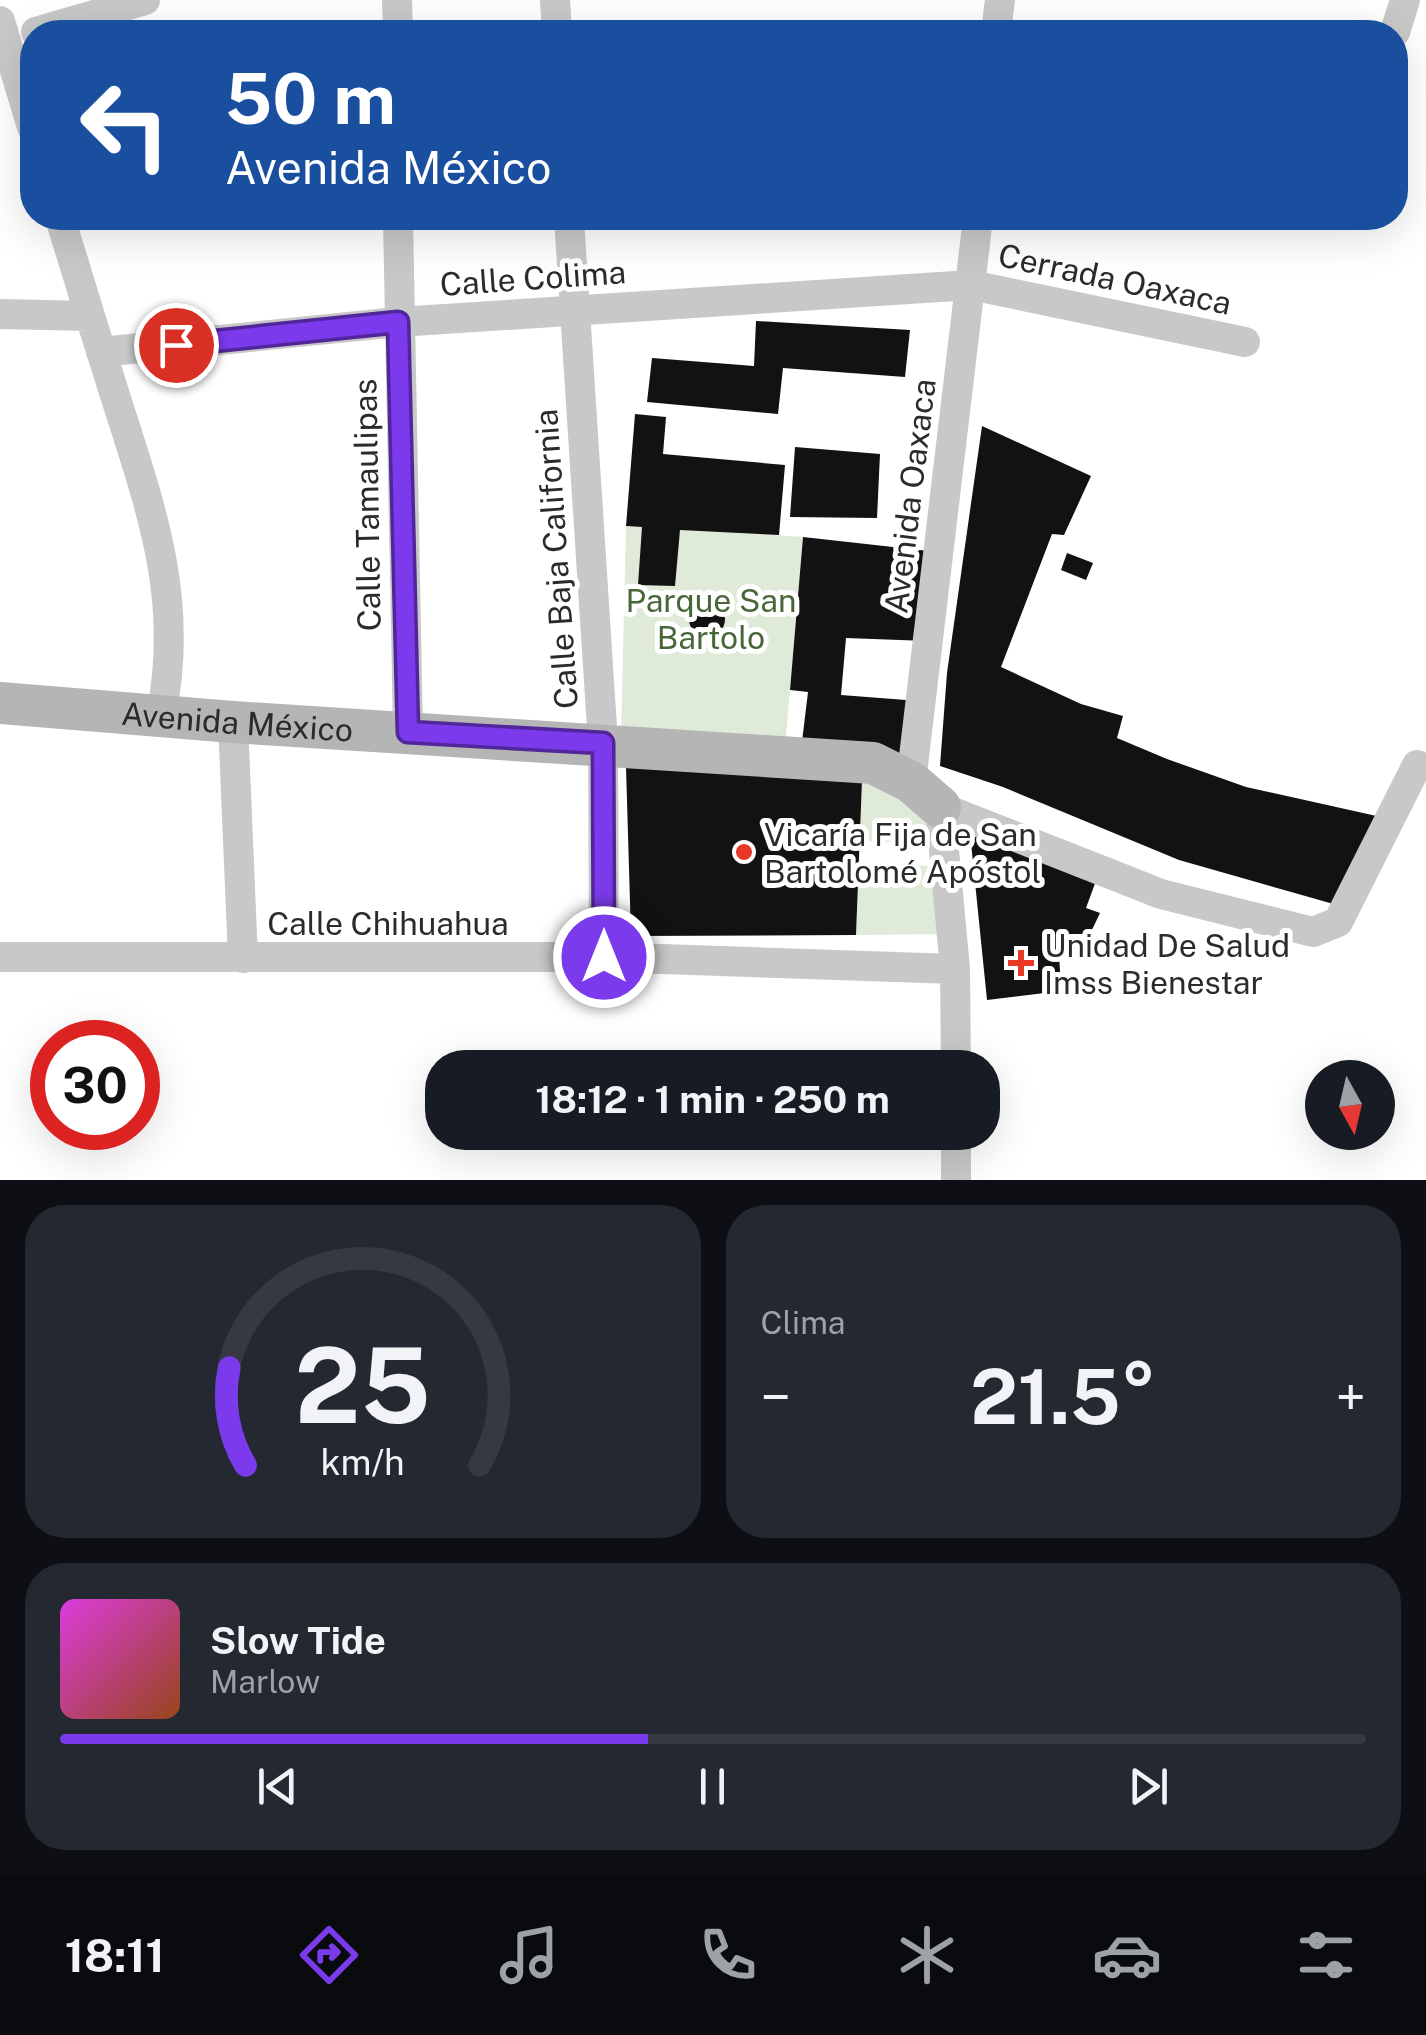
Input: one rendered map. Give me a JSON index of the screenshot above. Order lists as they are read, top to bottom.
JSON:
{
  "streets": {
    "street": [
      "Calle Colima",
      "Cerrada Oaxaca",
      "Avenida Oaxaca",
      "Calle Tamaulipas",
      "Calle Baja California",
      "Avenida México",
      "Calle Chihuahua"
    ]
  },
  "crossings": [
    ["Calle Colima", "Cerrada Oaxaca"],
    ["Calle Colima", "Avenida Oaxaca"],
    ["Calle Colima", "Calle Tamaulipas"],
    ["Calle Colima", "Calle Baja California"],
    ["Cerrada Oaxaca", "Avenida Oaxaca"],
    ["Avenida Oaxaca", "Avenida México"],
    ["Avenida Oaxaca", "Calle Chihuahua"],
    ["Calle Tamaulipas", "Avenida México"],
    ["Calle Baja California", "Avenida México"],
    ["Calle Baja California", "Calle Chihuahua"]
  ],
  "parks": ["Parque San Bartolo"],
  "places": {
    "other": ["Vicaría Fija de San Bartolomé Apóstol"],
    "health": ["Unidad De Salud Imss Bienestar"]
  },
  "north": "bottom",
  "page": {
    "turn": ["50 m", "Avenida México"],
    "limit": "30",
    "trip": "18:12 · 1 min · 250 m",
    "tile": "Clima",
    "heat": ["−", "21.5°", "+"],
    "song": ["Slow Tide", "Marlow"],
    "tabs": "18:11",
    "gauge": ["25", "km/h"]
  }
}
